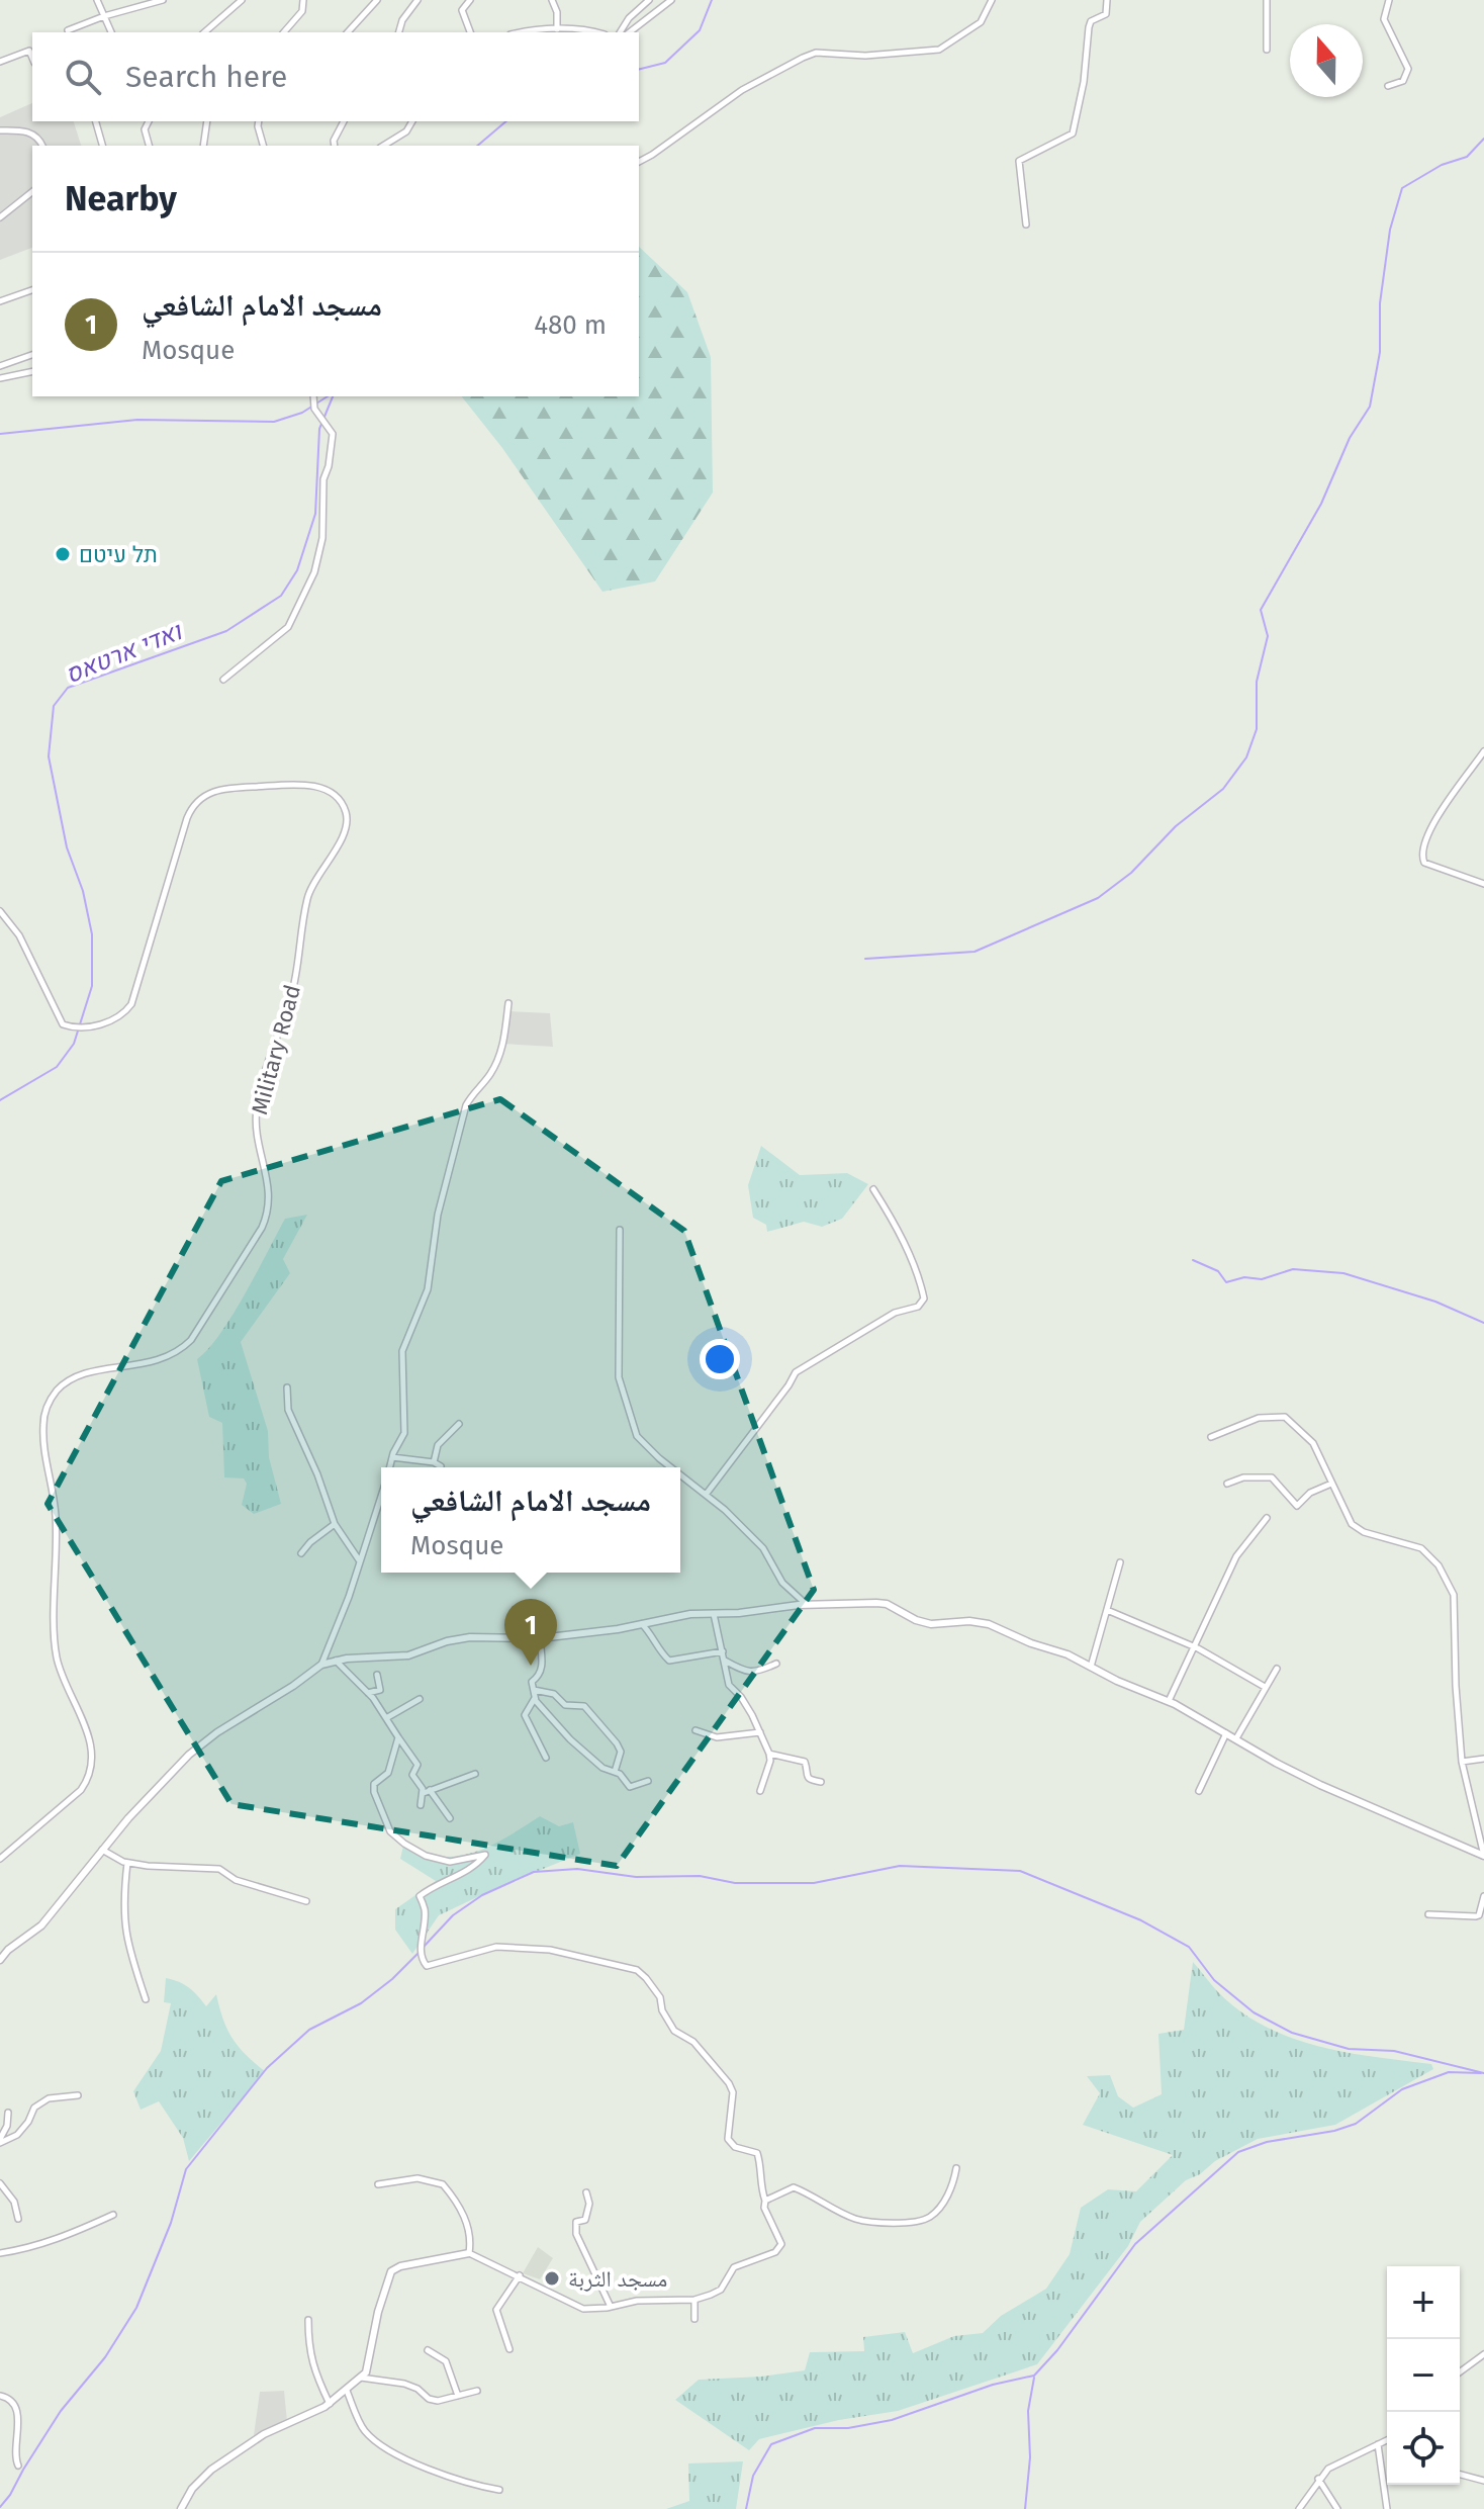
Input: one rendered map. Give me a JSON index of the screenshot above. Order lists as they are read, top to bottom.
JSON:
{
  "streets": {
    "street": ["Military Road"]
  },
  "water": ["ואדי ארטאס"],
  "places": ["תל עיטם", "مسجد الثربة"],
  "north": "top",
  "page": {
    "search": "Search here",
    "heading": "Nearby",
    "list": [
      {
        "mark": "1",
        "name": "مسجد الامام الشافعي",
        "note": "Mosque",
        "value": "480 m"
      }
    ],
    "popup": ["مسجد الامام الشافعي", "Mosque"],
    "pins": "1",
    "map_buttons": ["+", "−"]
  }
}
